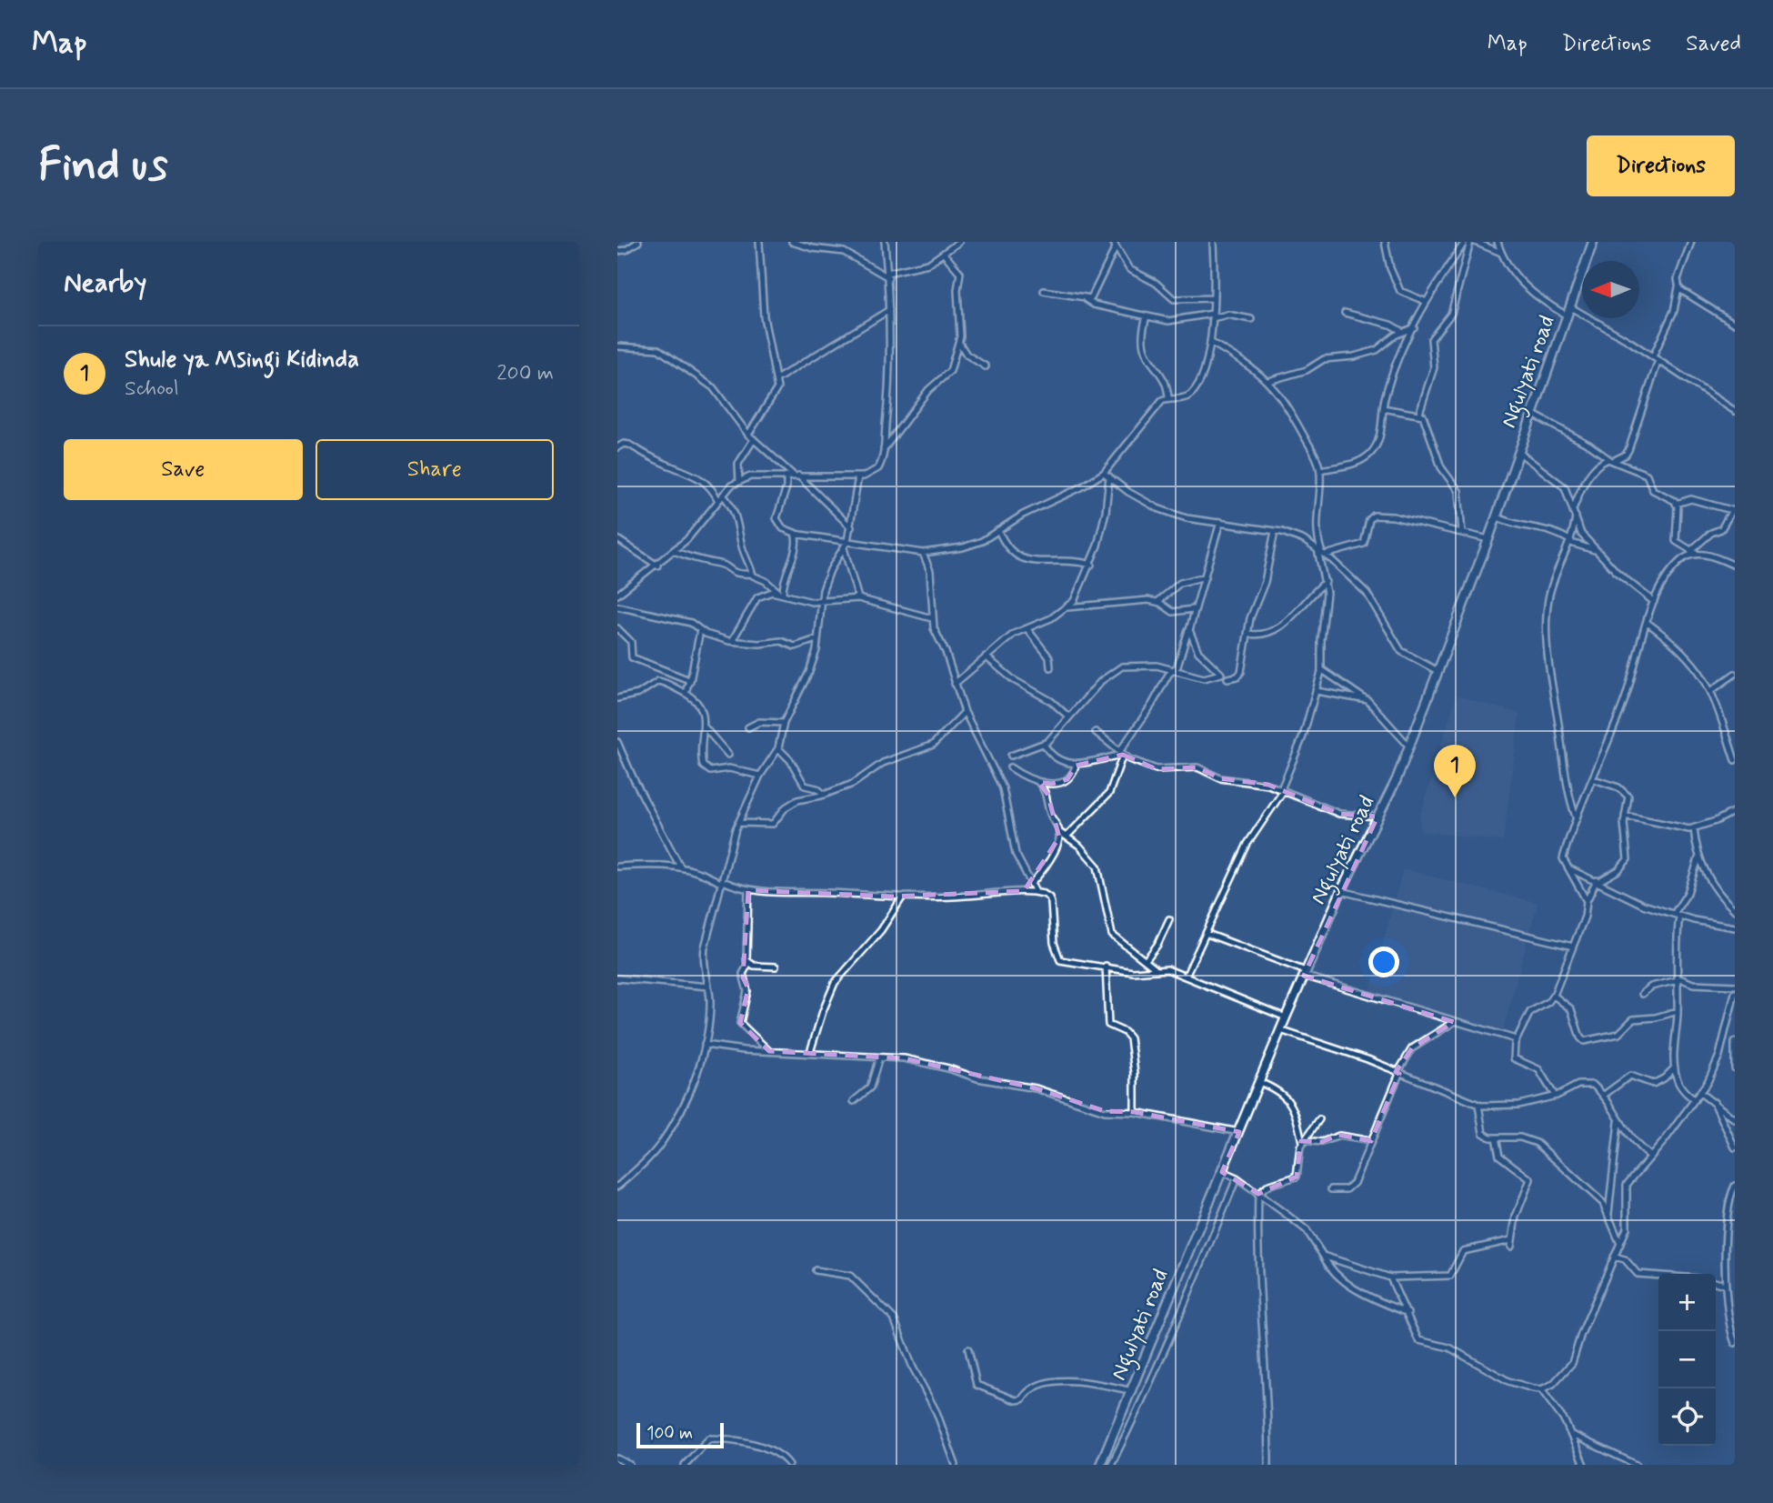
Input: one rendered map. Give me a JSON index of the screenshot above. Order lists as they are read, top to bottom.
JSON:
{
  "streets": {
    "main road": ["Ngulyati road"]
  },
  "scale_bar": "100 m",
  "north": "left",
  "page": {
    "header": "Map",
    "nav": ["Map", "Directions", "Saved"],
    "buttons": [
      "Directions",
      ["Save", "Share"]
    ],
    "title": "Find us",
    "heading": "Nearby",
    "list": [
      {
        "mark": "1",
        "name": "Shule ya Msingi Kidinda",
        "note": "School",
        "value": "200 m"
      }
    ],
    "pins": "1",
    "map_buttons": ["+", "−"],
    "scale": "100 m"
  }
}
